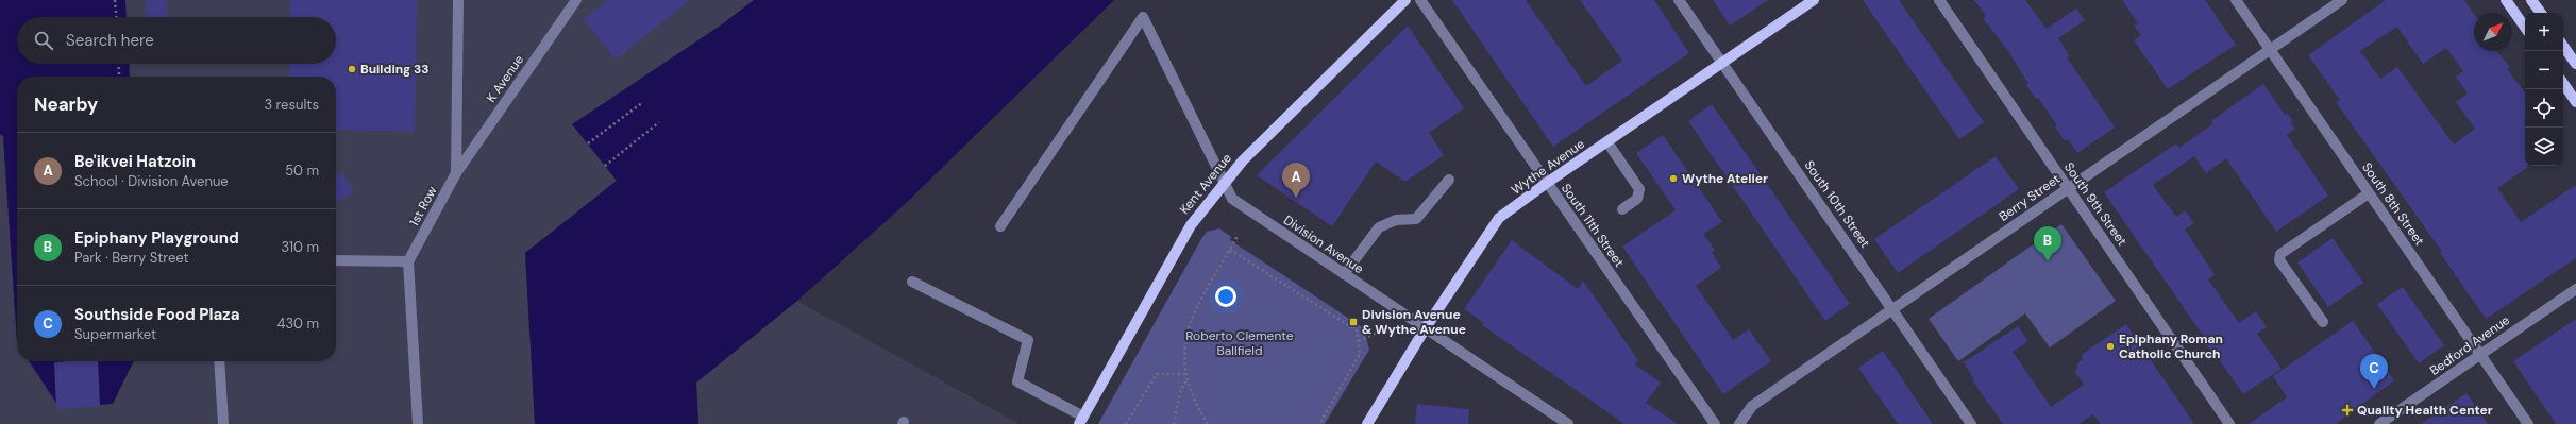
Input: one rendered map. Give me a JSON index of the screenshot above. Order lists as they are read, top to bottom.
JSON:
{
  "streets": {
    "main road": ["Wythe Avenue", "Kent Avenue"],
    "street": [
      "K Avenue",
      "Berry Street",
      "South 10th Street",
      "South 9th Street",
      "South 8th Street",
      "1st Row",
      "South 11th Street",
      "Division Avenue",
      "Bedford Avenue"
    ]
  },
  "crossings": [
    ["K Avenue", "1st Row"],
    ["Wythe Avenue", "South 10th Street"],
    ["Wythe Avenue", "South 11th Street"],
    ["Wythe Avenue", "Division Avenue"],
    ["Kent Avenue", "Division Avenue"],
    ["Berry Street", "South 10th Street"],
    ["Berry Street", "South 9th Street"],
    ["Berry Street", "South 8th Street"],
    ["South 8th Street", "Bedford Avenue"]
  ],
  "parks": ["Roberto Clemente Ballfield"],
  "places": {
    "other": ["Building 33", "Wythe Atelier", "Epiphany Roman Catholic Church"],
    "transit": ["Division Avenue & Wythe Avenue"],
    "health": ["Quality Health Center"]
  },
  "north": "top right",
  "page": {
    "map_buttons": ["+", "−"],
    "search": "Search here",
    "heading": ["Nearby", "3 results"],
    "list": [
      {
        "mark": "A",
        "name": "Be'ikvei Hatzoin",
        "note": "School · Division Avenue",
        "value": "50 m"
      },
      {
        "mark": "B",
        "name": "Epiphany Playground",
        "note": "Park · Berry Street",
        "value": "310 m"
      },
      {
        "mark": "C",
        "name": "Southside Food Plaza",
        "note": "Supermarket",
        "value": "430 m"
      }
    ],
    "pins": ["A", "B", "C"]
  }
}
